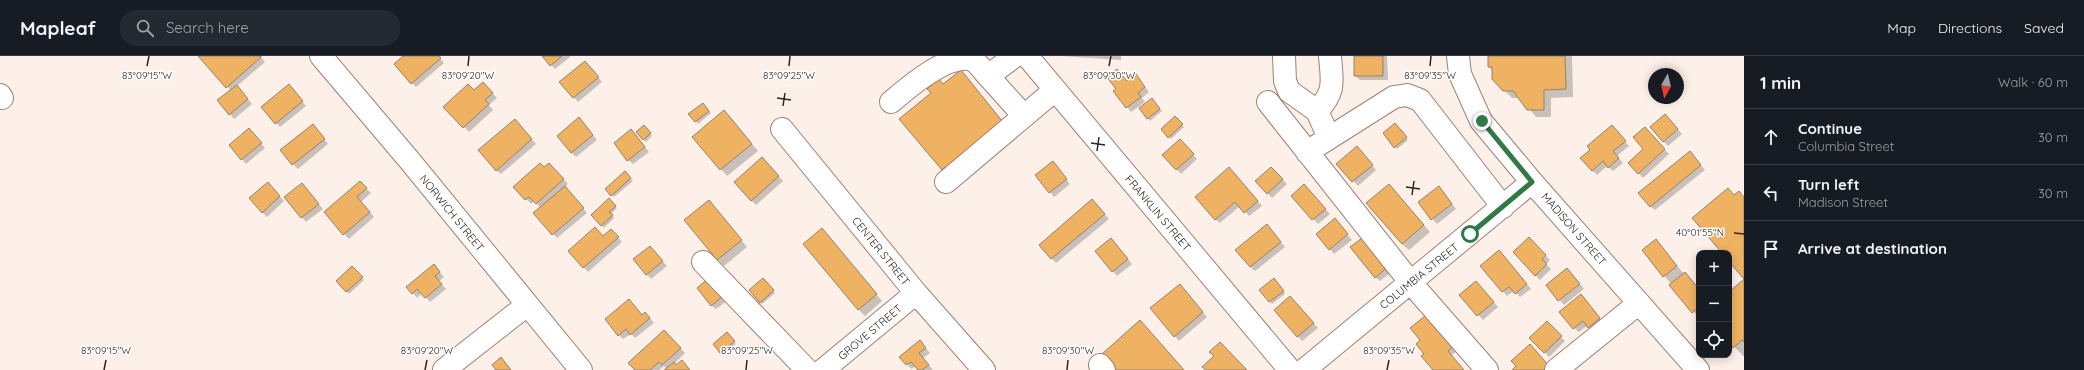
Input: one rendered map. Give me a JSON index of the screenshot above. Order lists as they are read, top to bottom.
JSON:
{
  "streets": {
    "street": [
      "NORWICH STREET",
      "FRANKLIN STREET",
      "MADISON STREET",
      "CENTER STREET",
      "COLUMBIA STREET",
      "GROVE STREET"
    ]
  },
  "crossings": [
    ["MADISON STREET", "COLUMBIA STREET"],
    ["CENTER STREET", "GROVE STREET"]
  ],
  "north": "bottom",
  "page": {
    "header": "Mapleaf",
    "search": "Search here",
    "nav": ["Map", "Directions", "Saved"],
    "heading": ["1 min", "Walk · 60 m"],
    "list": [
      ["Continue", "Columbia Street", "30 m"],
      ["Turn left", "Madison Street", "30 m"],
      "Arrive at destination"
    ],
    "map_buttons": ["+", "−"]
  },
  "coordinates": [
    "83°09'15\"W",
    "83°09'20\"W",
    "83°09'25\"W",
    "83°09'30\"W",
    "83°09'35\"W",
    "40°01'55\"N"
  ]
}
